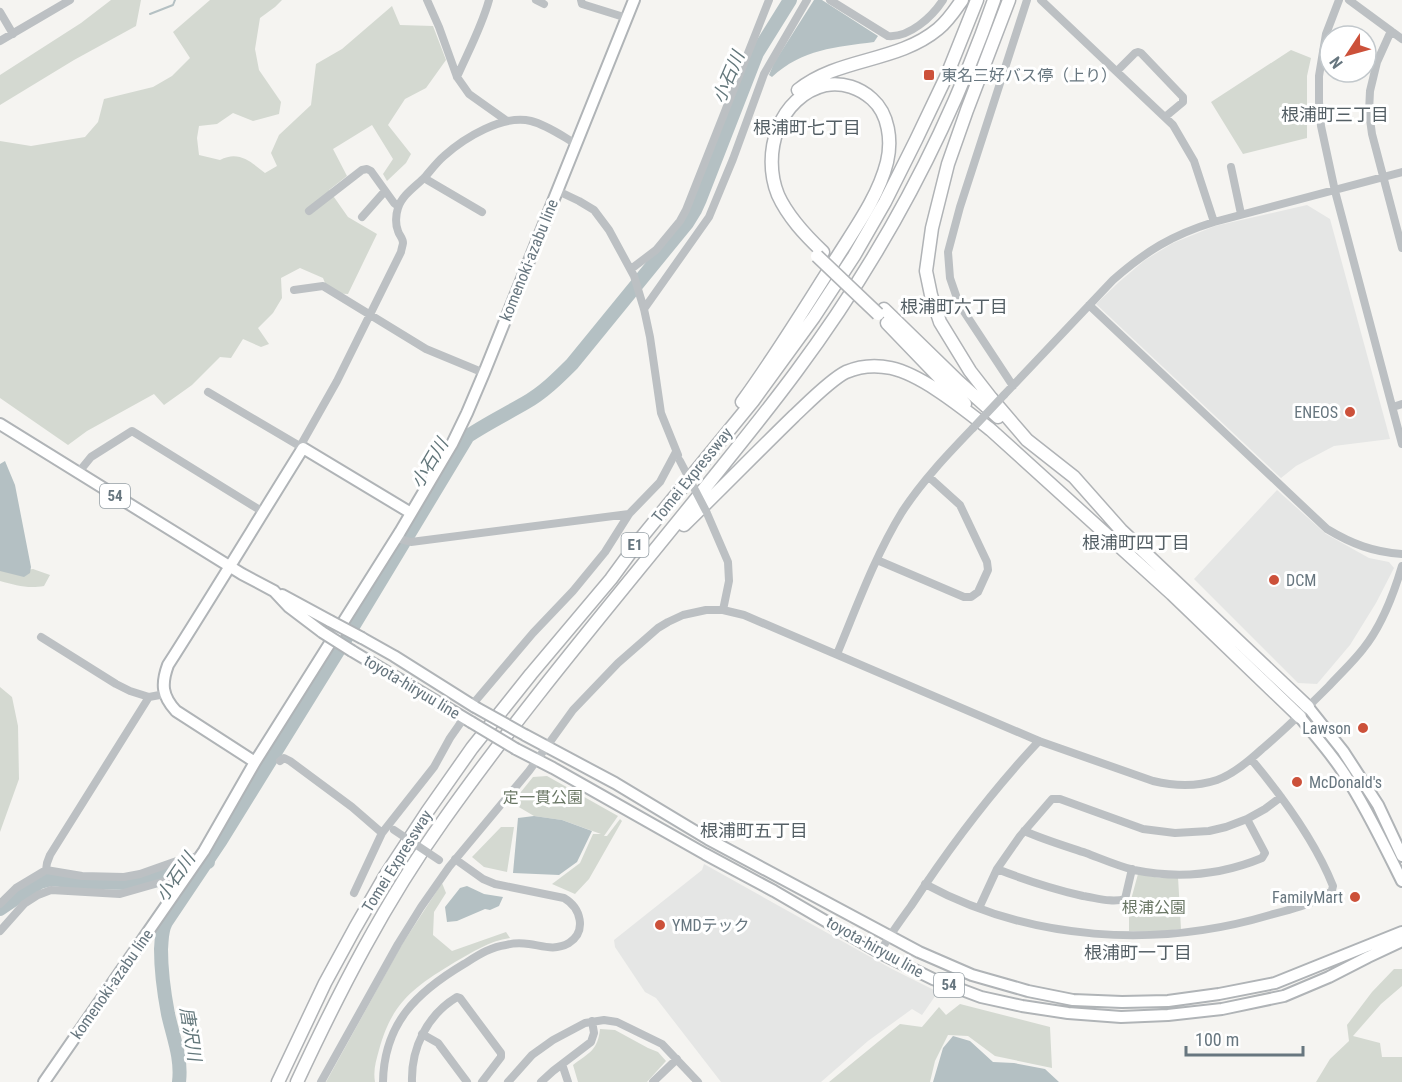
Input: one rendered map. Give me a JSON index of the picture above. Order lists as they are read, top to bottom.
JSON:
{
  "streets": {
    "highway": ["Tomei Expressway", "E1"],
    "main road": ["komenoki-azabu line", "54", "toyota-hiryuu line"]
  },
  "crossings": [
    ["54", "toyota-hiryuu line"]
  ],
  "districts": [
    "根浦町三丁目",
    "根浦町七丁目",
    "根浦町六丁目",
    "根浦町四丁目",
    "根浦町五丁目",
    "根浦町一丁目"
  ],
  "water": ["小石川", "唐沢川"],
  "parks": ["定一貫公園", "根浦公園"],
  "places": {
    "transit": ["東名三好バス停（上り）"],
    "other": [
      "ENEOS",
      "DCM",
      "Lawson",
      "McDonald's",
      "FamilyMart",
      "YMDテック"
    ]
  },
  "scale_bar": "100 m",
  "north": "bottom left"
}
